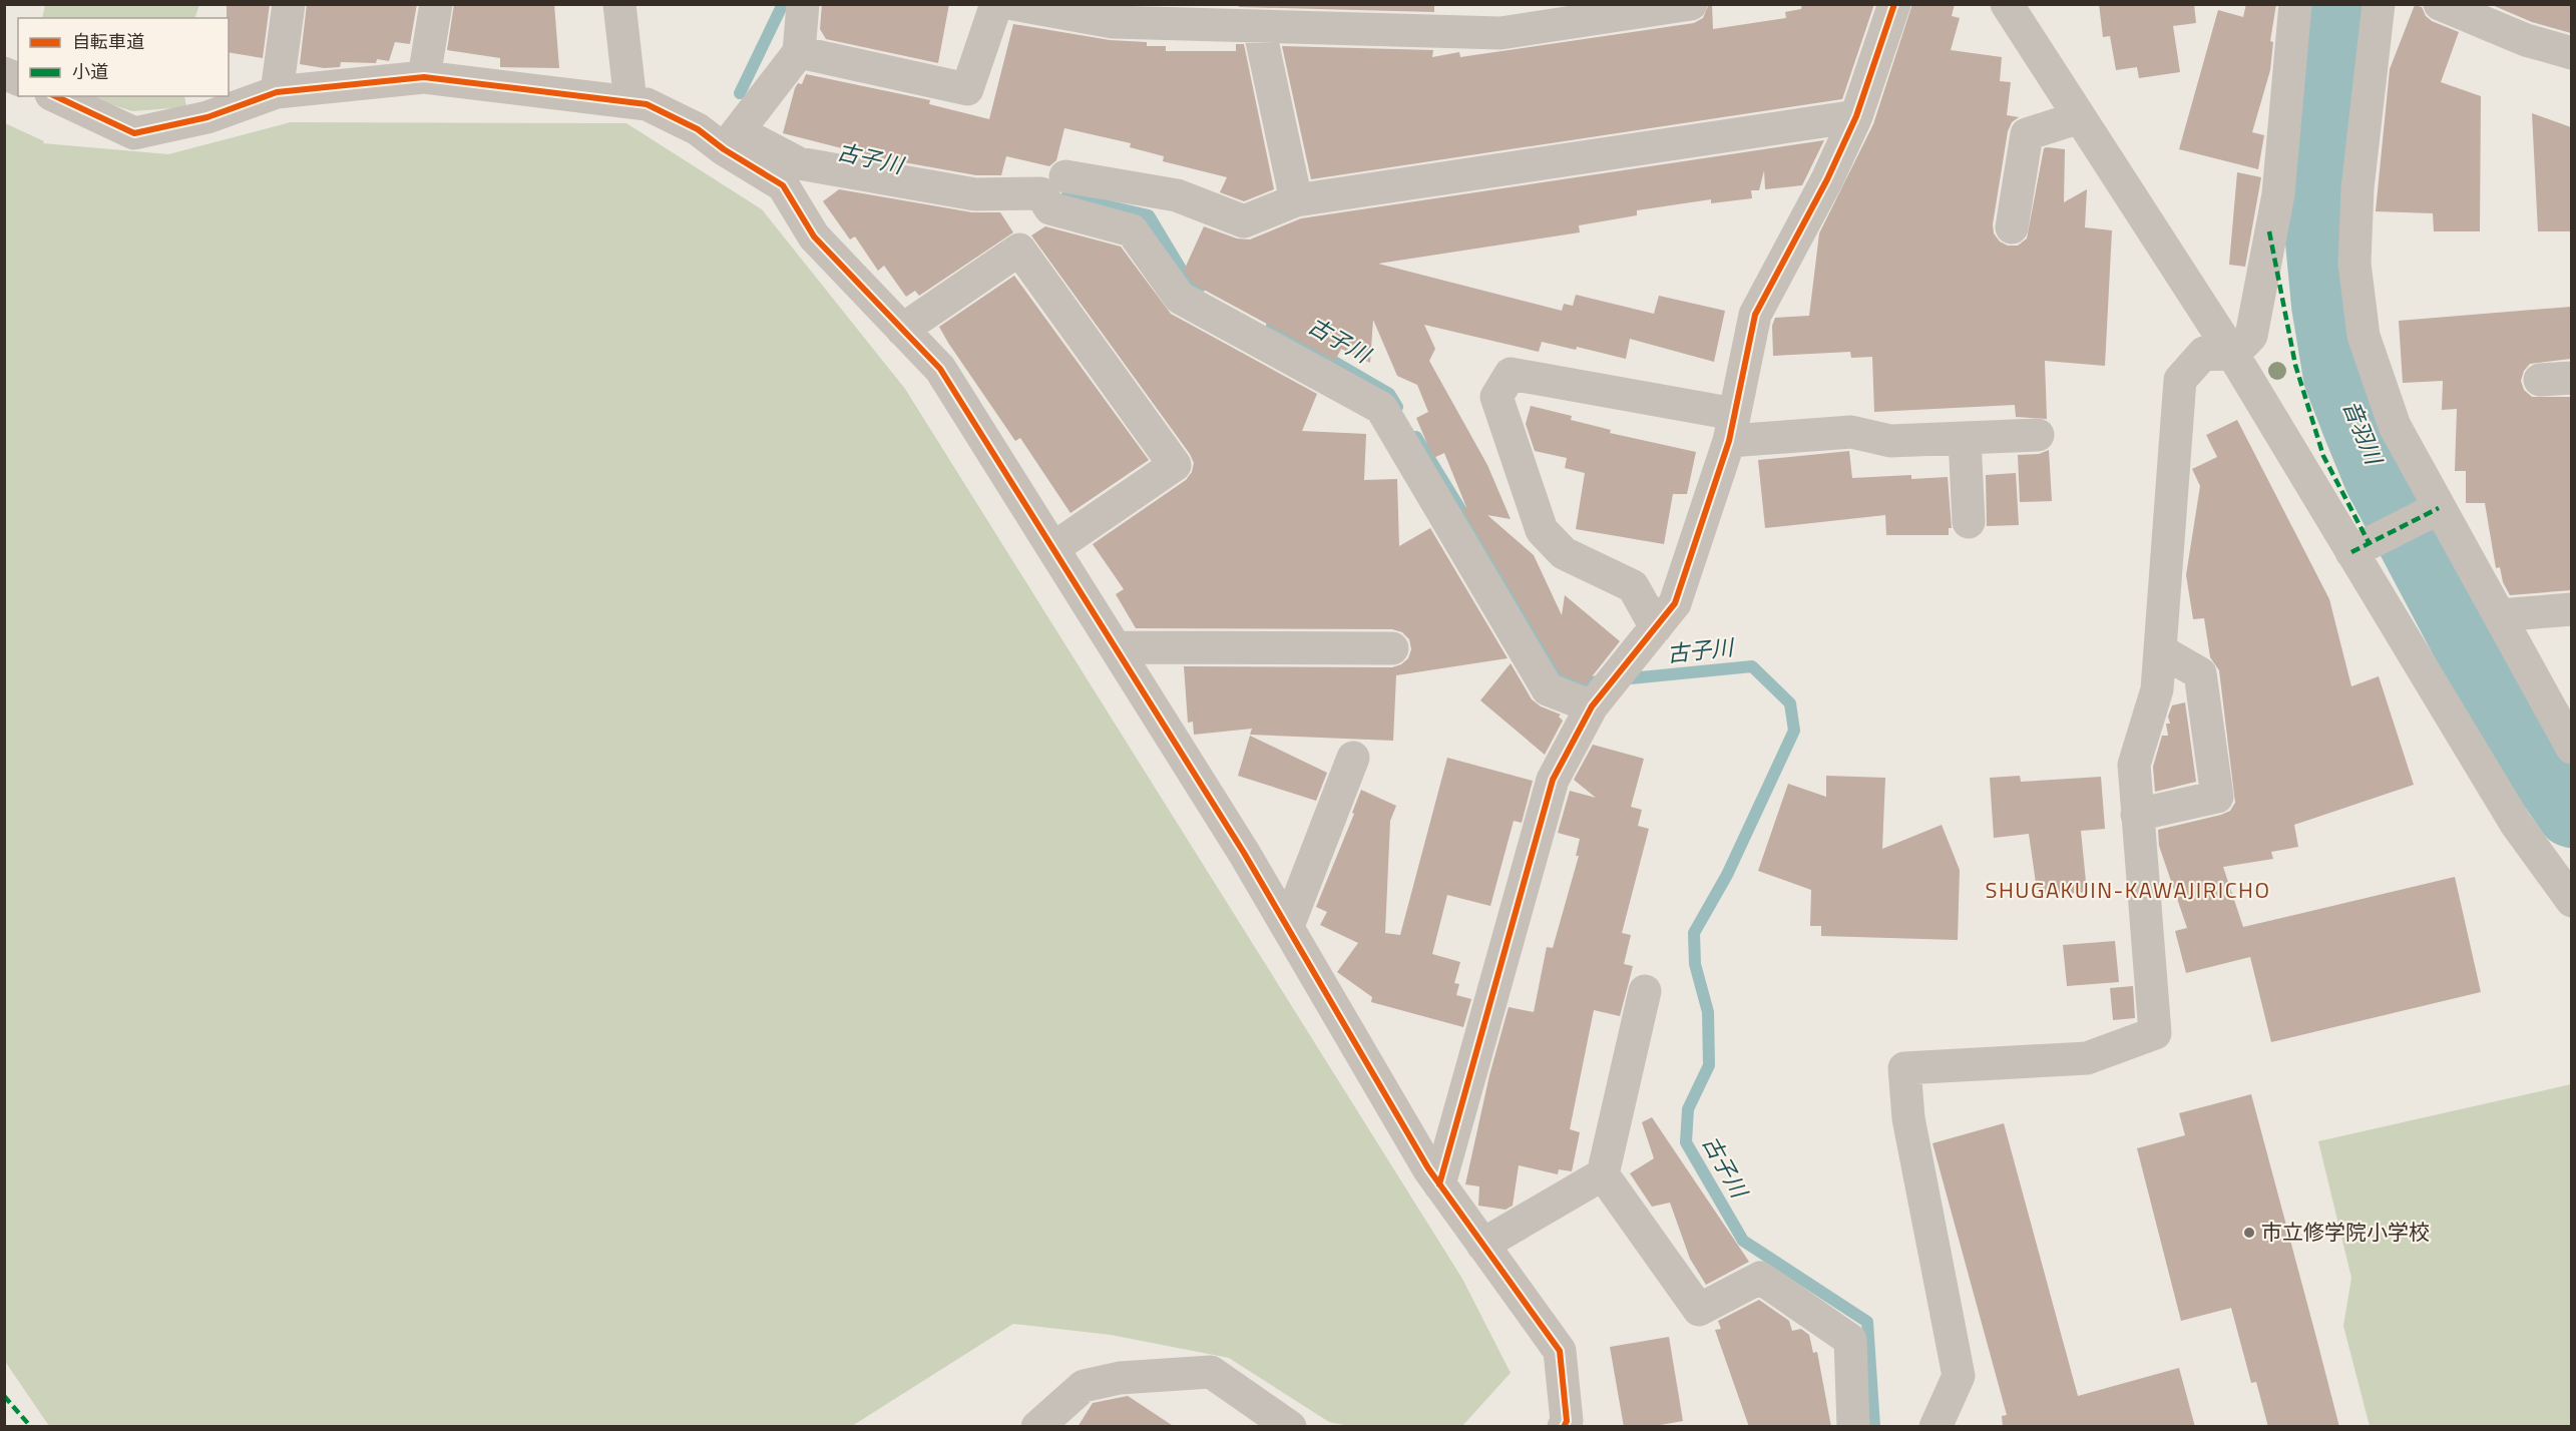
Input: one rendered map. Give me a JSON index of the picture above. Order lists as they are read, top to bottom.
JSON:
{
  "districts": ["SHUGAKUIN-KAWAJIRICHO"],
  "water": ["古子川", "音羽川"],
  "places": ["市立修学院小学校"],
  "legend": ["自転車道", "小道"]
}
